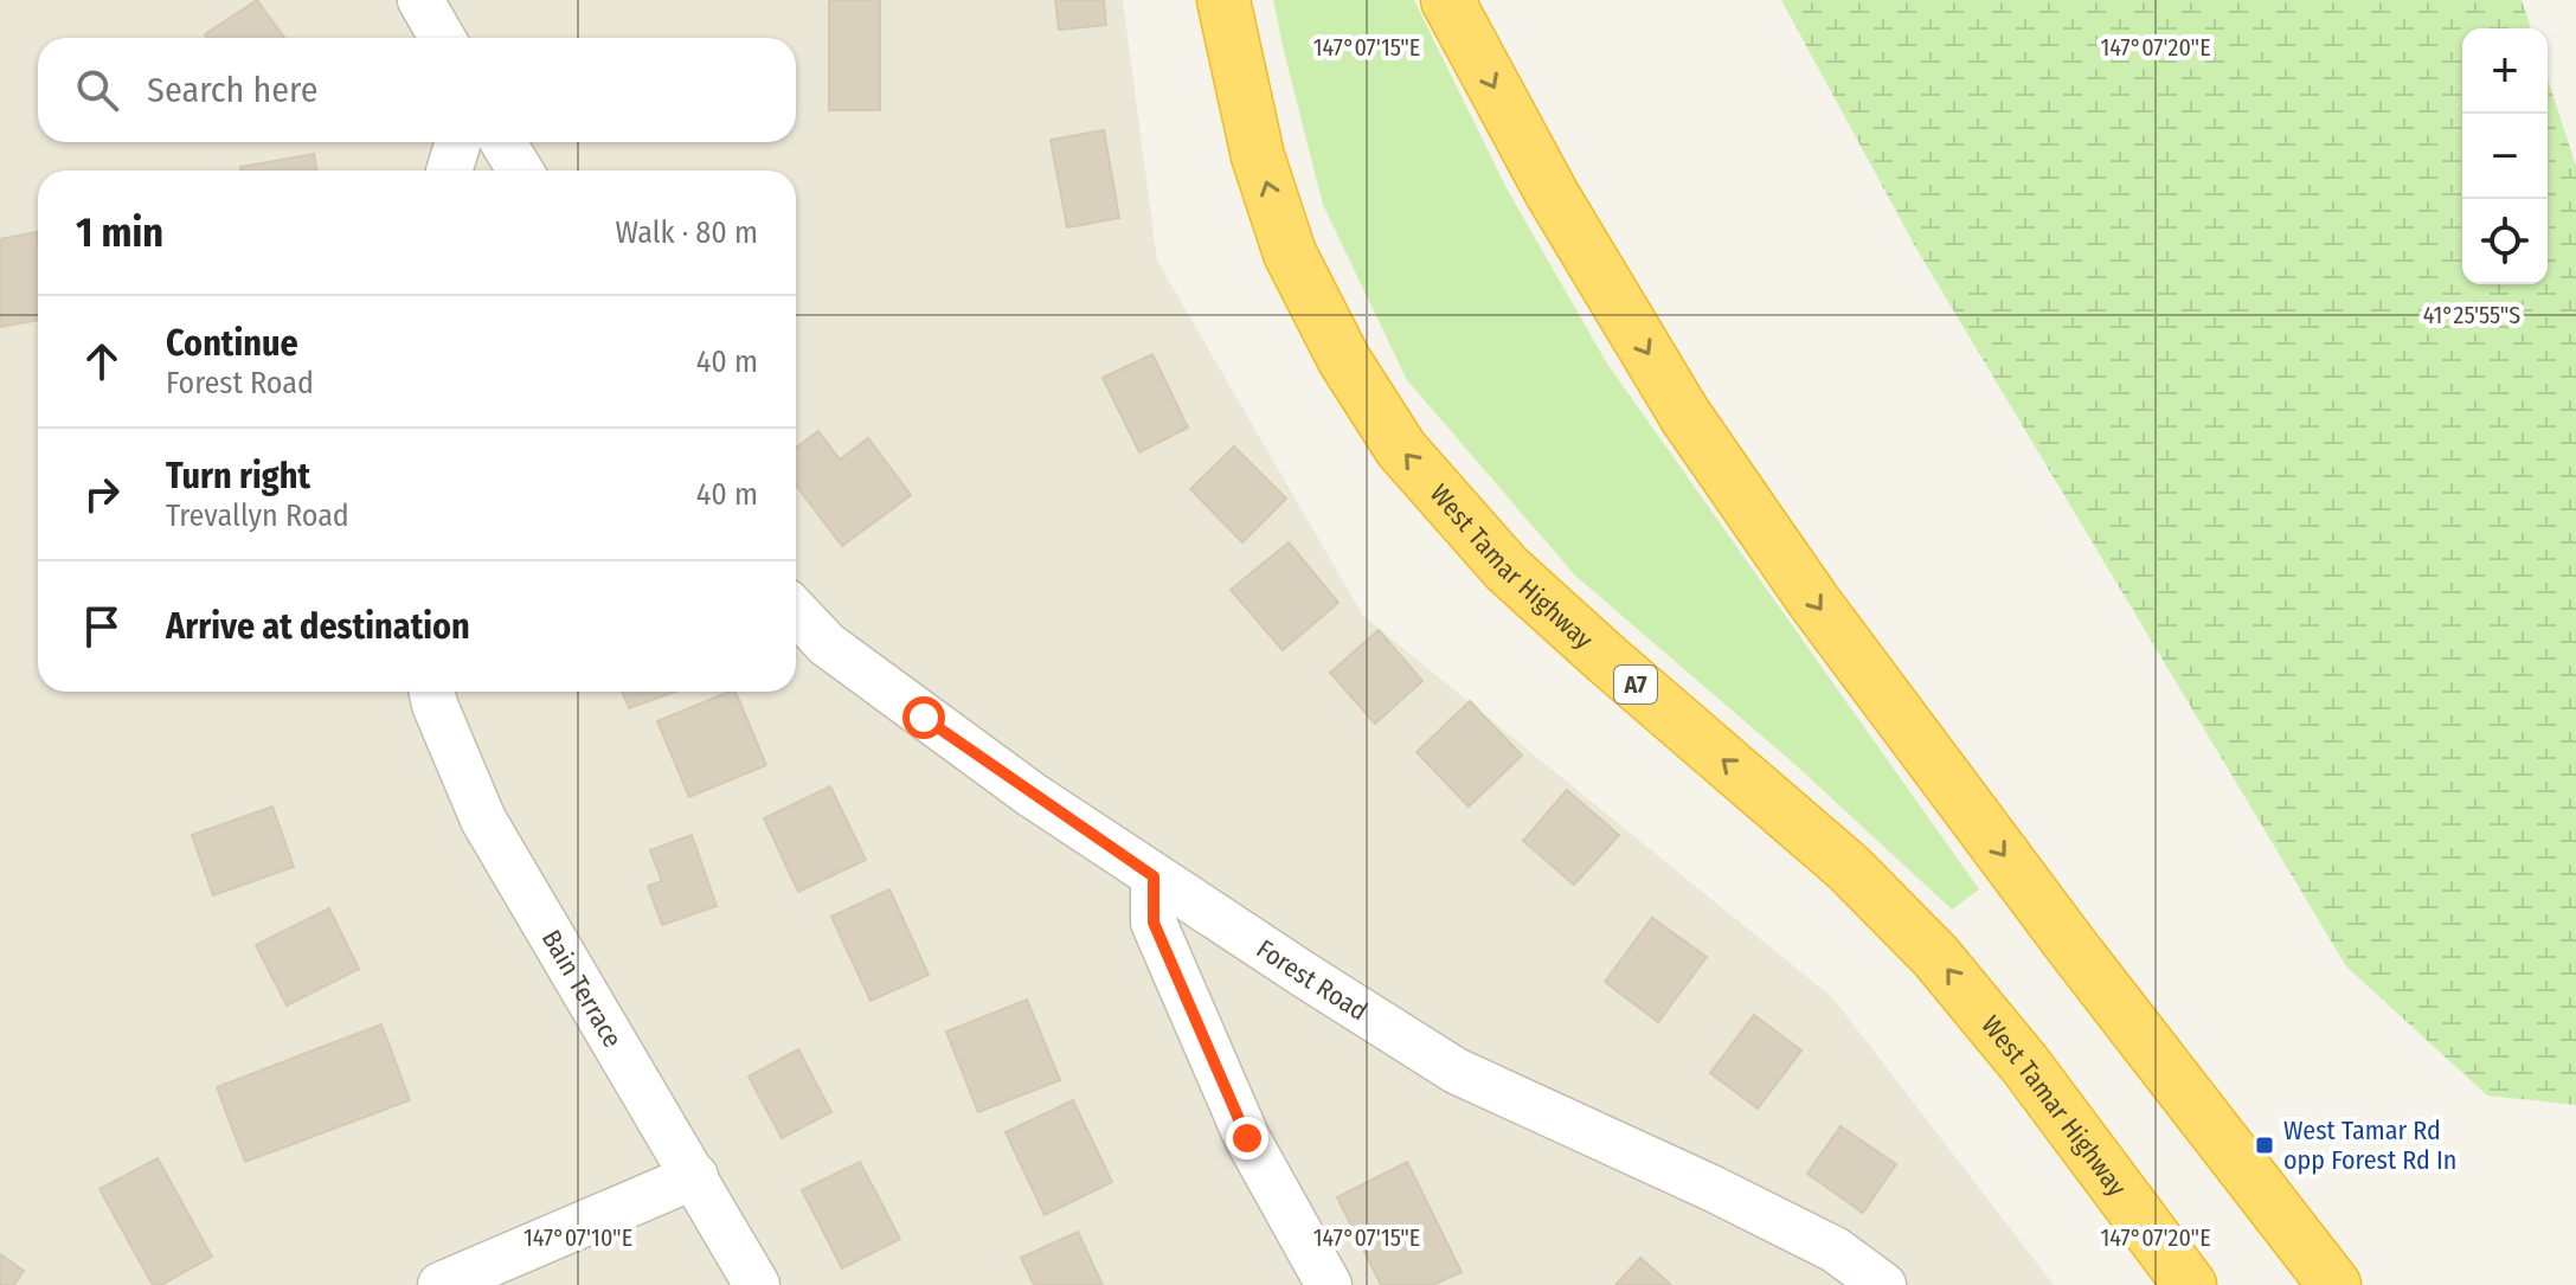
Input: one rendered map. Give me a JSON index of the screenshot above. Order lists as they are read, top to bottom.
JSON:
{
  "streets": {
    "highway": ["West Tamar Highway", "A7"],
    "street": ["Forest Road", "Bain Terrace"]
  },
  "places": {
    "transit": ["West Tamar Rd opp Forest Rd In"]
  },
  "page": {
    "map_buttons": ["+", "−"],
    "search": "Search here",
    "heading": ["1 min", "Walk · 80 m"],
    "list": [
      ["Continue", "Forest Road", "40 m"],
      ["Turn right", "Trevallyn Road", "40 m"],
      "Arrive at destination"
    ]
  },
  "coordinates": [
    "147°07'15\"E",
    "147°07'20\"E",
    "41°25'55\"S",
    "147°07'10\"E"
  ]
}
